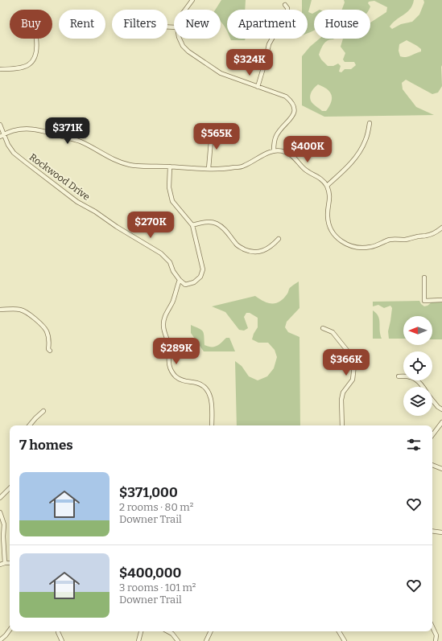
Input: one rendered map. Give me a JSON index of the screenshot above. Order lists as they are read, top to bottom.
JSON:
{
  "streets": {
    "street": ["Rockwood Drive"]
  },
  "north": "left",
  "page": {
    "chip": [
      "Buy",
      "Rent",
      "Filters",
      "New",
      "Apartment",
      "House"
    ],
    "price": [
      "$324K",
      "$371K",
      "$565K",
      "$400K",
      "$270K",
      "$289K",
      "$366K"
    ],
    "heading": "7 homes",
    "list": [
      {
        "name": "$371,000",
        "note": "2 rooms · 80 m² · Downer Trail"
      },
      {
        "name": "$400,000",
        "note": "3 rooms · 101 m² · Downer Trail"
      }
    ]
  }
}
